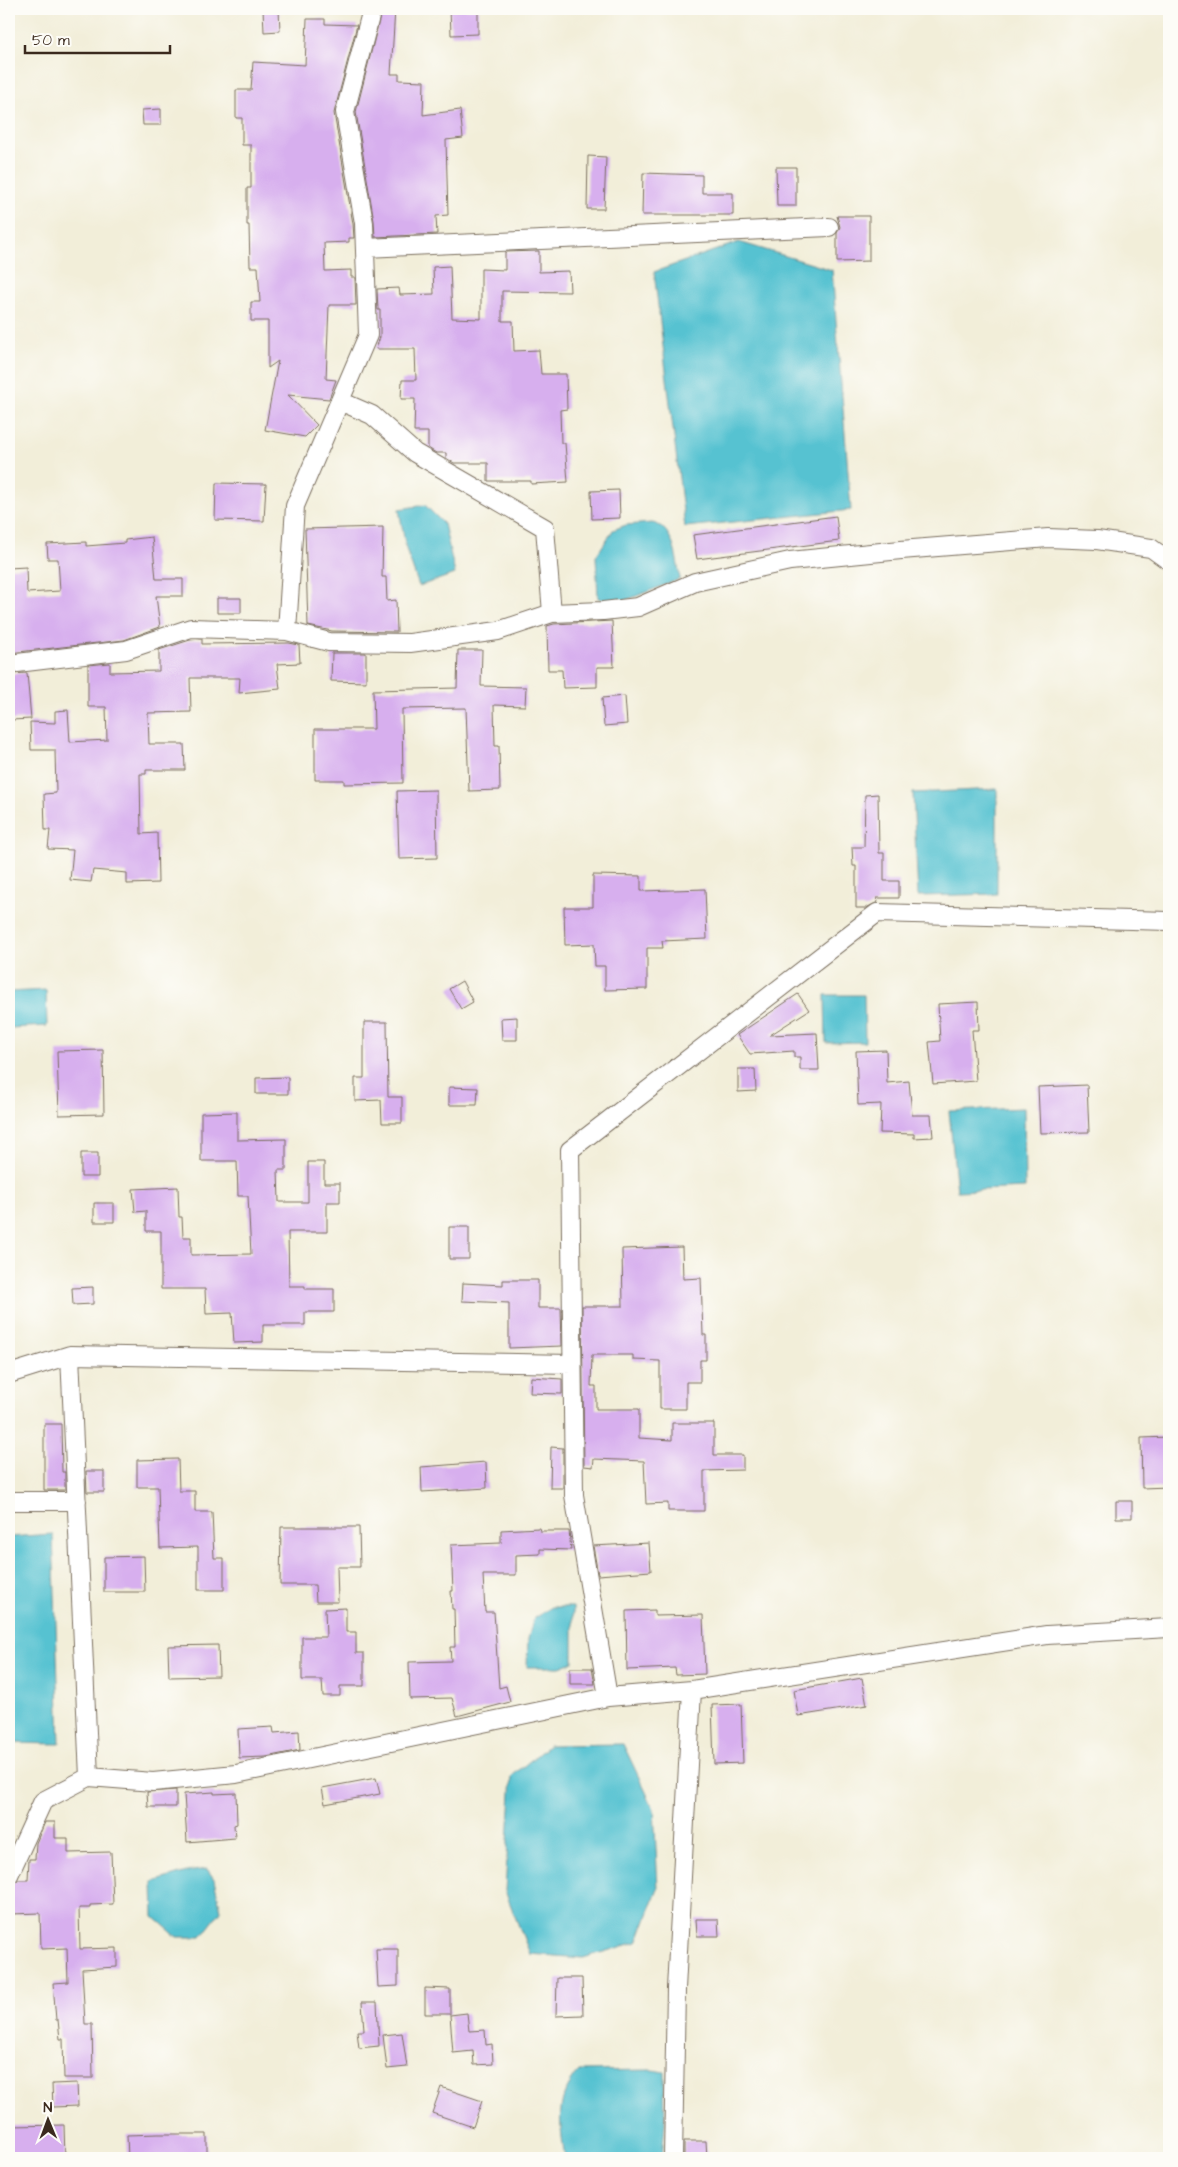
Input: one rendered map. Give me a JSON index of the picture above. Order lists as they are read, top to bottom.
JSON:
{
  "scale_bar": "50 m",
  "north": "top"
}
